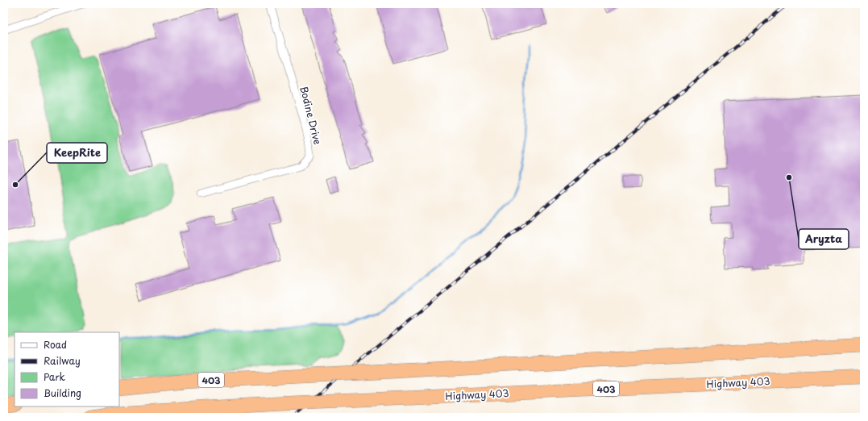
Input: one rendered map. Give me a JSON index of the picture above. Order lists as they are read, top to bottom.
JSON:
{
  "streets": {
    "highway": ["403", "Highway 403"],
    "street": ["Bodine Drive"]
  },
  "places": ["Aryzta", "KeepRite"],
  "legend": [
    "Road",
    "Railway",
    "Park",
    "Building"
  ]
}
